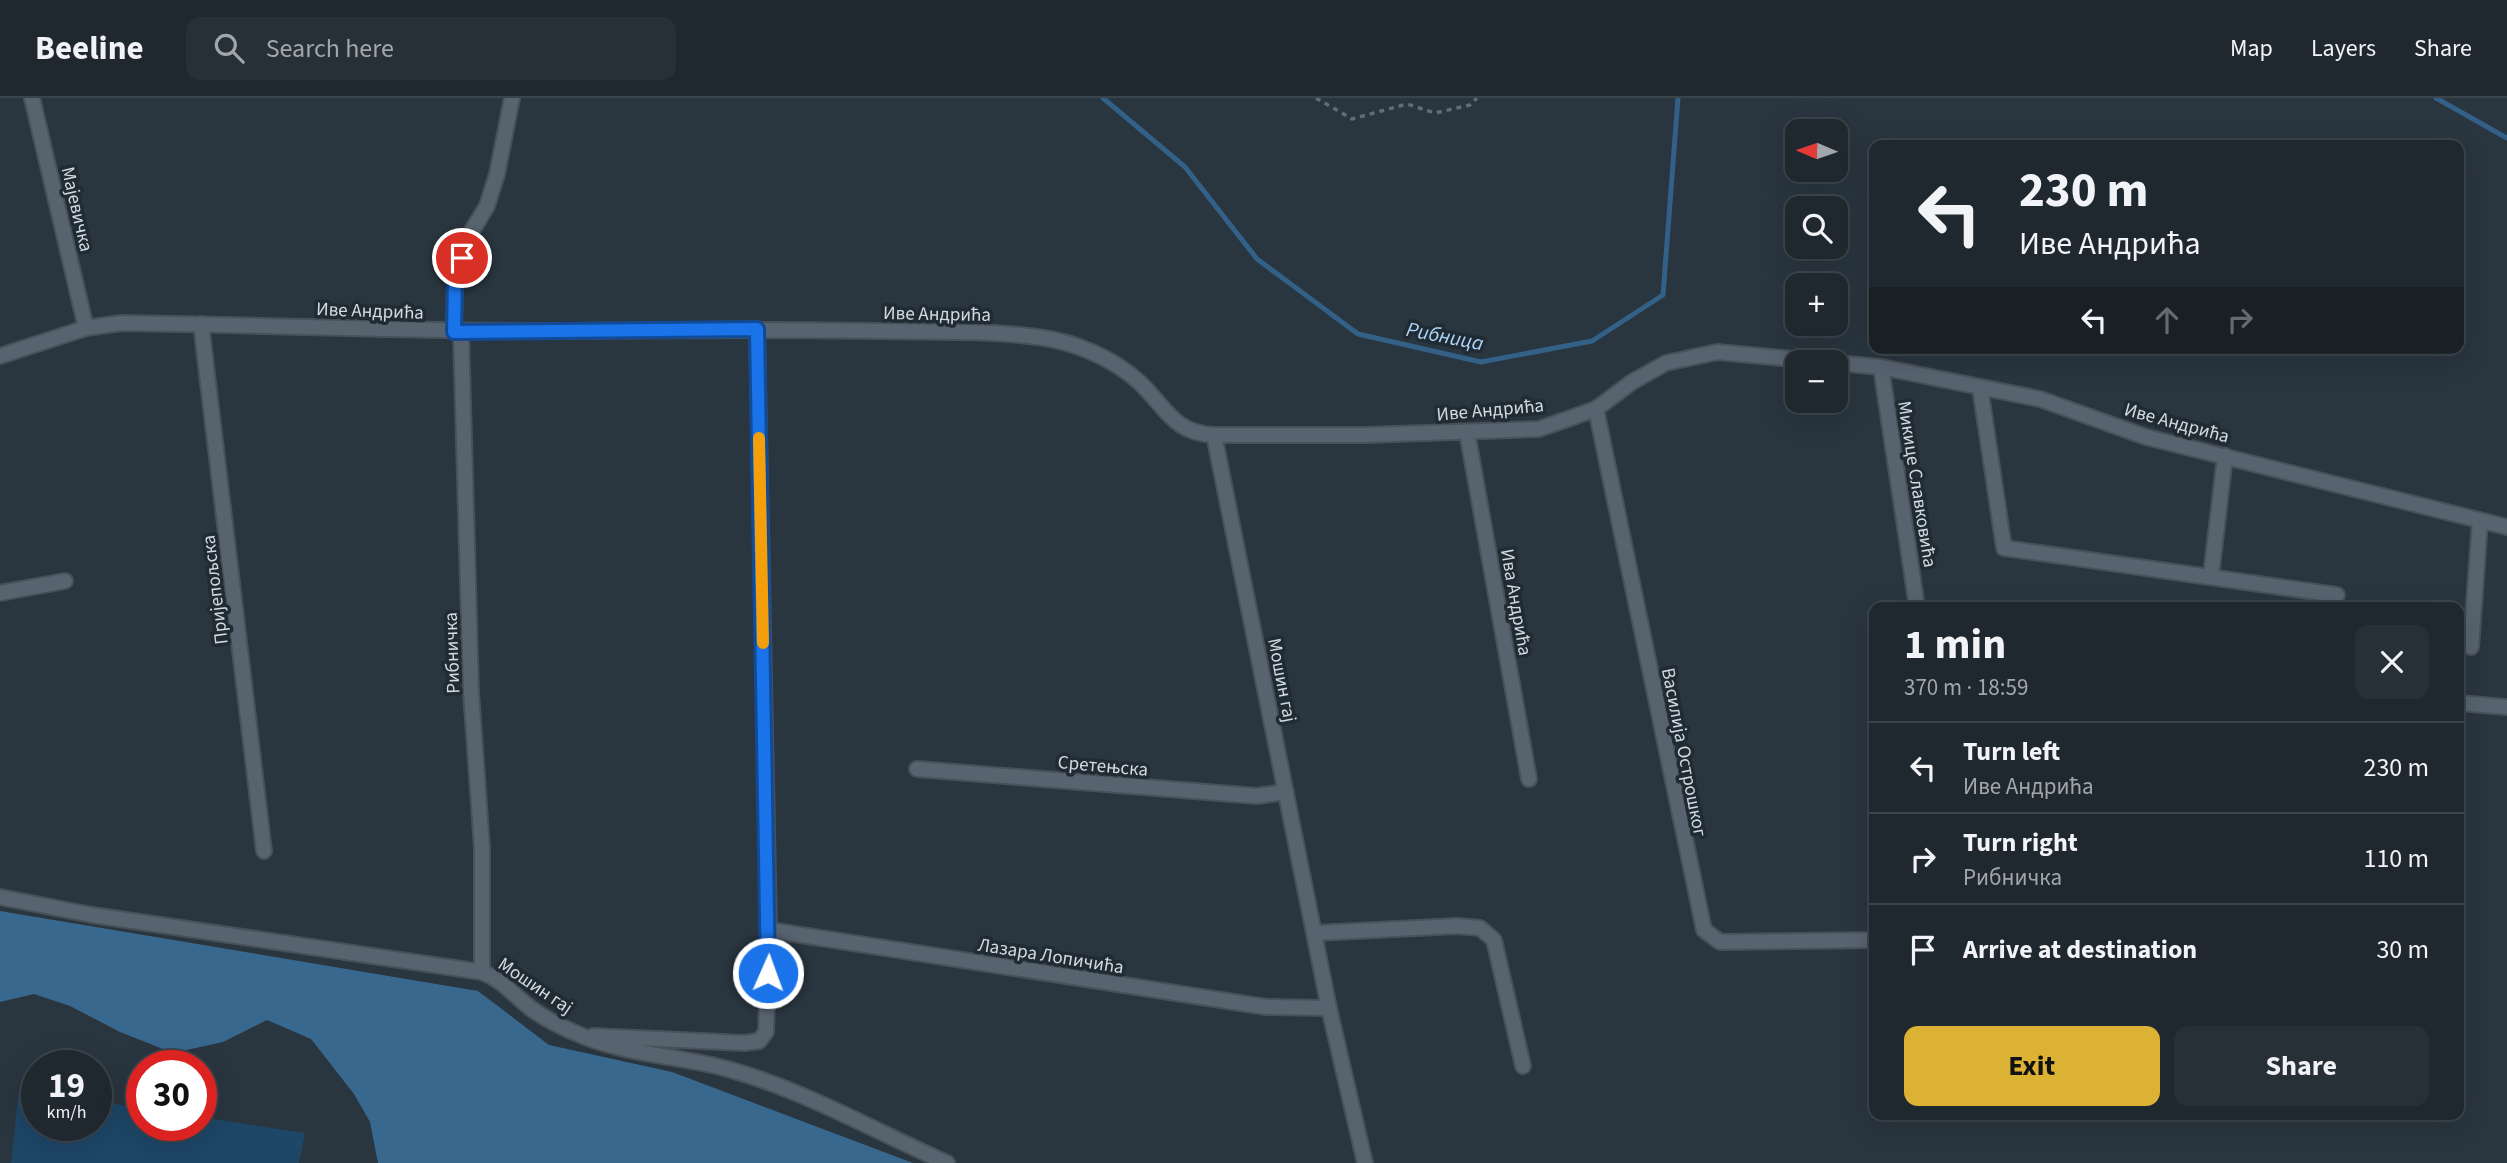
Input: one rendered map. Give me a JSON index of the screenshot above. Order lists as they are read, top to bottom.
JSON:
{
  "streets": {
    "street": [
      "Мајевичка",
      "Иве Андрића",
      "Микице Славковића",
      "Пријепољска",
      "Ива Андрића",
      "Рибничка",
      "Мошин гај",
      "Василија Острошког",
      "Сретењска",
      "Лазара Лопичића"
    ]
  },
  "crossings": [
    ["Мајевичка", "Иве Андрића"],
    ["Иве Андрића", "Микице Славковића"],
    ["Иве Андрића", "Пријепољска"],
    ["Иве Андрића", "Ива Андрића"],
    ["Иве Андрића", "Рибничка"],
    ["Иве Андрића", "Мошин гај"],
    ["Иве Андрића", "Василија Острошког"],
    ["Рибничка", "Мошин гај"],
    ["Мошин гај", "Сретењска"],
    ["Мошин гај", "Лазара Лопичића"]
  ],
  "water": ["Рибница"],
  "north": "left",
  "page": {
    "header": "Beeline",
    "search": "Search here",
    "nav": ["Map", "Layers", "Share"],
    "map_buttons": ["+", "−"],
    "turn": ["230 m", "Иве Андрића"],
    "heading": ["1 min", "370 m · 18:59"],
    "list": [
      {
        "name": "Turn left",
        "note": "Иве Андрића",
        "value": "230 m"
      },
      {
        "name": "Turn right",
        "note": "Рибничка",
        "value": "110 m"
      },
      {
        "name": "Arrive at destination",
        "value": "30 m"
      }
    ],
    "buttons": ["Exit", "Share"],
    "speed": "19 km/h",
    "limit": "30"
  }
}
